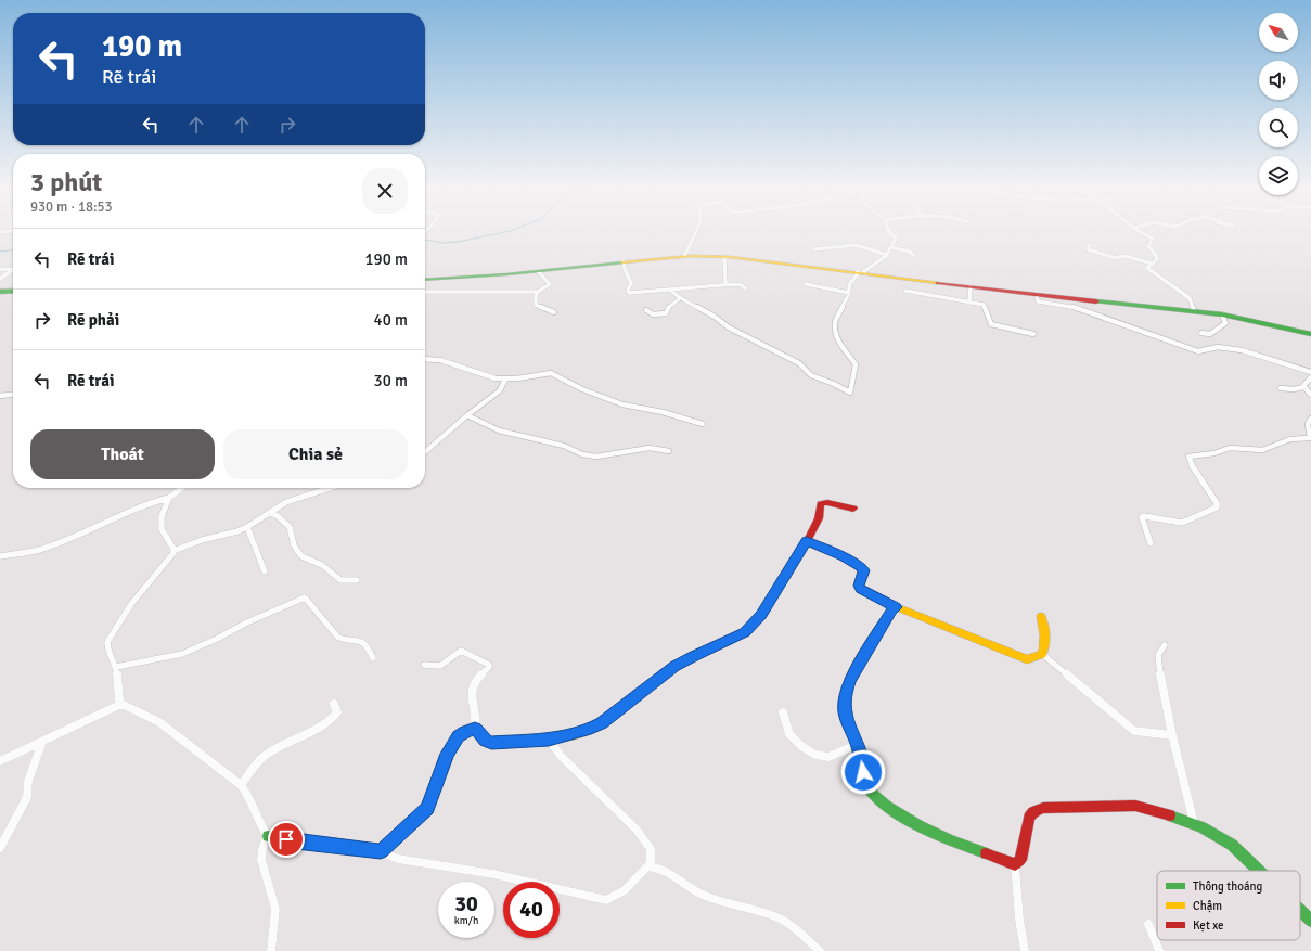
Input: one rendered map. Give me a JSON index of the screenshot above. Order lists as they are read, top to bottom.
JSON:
{
  "legend": ["Thông thoáng", "Chậm", "Kẹt xe"],
  "north": "top left",
  "page": {
    "turn": ["190 m", "Rẽ trái"],
    "heading": ["3 phút", "930 m · 18:53"],
    "list": [
      {
        "name": "Rẽ trái",
        "value": "190 m"
      },
      {
        "name": "Rẽ phải",
        "value": "40 m"
      },
      {
        "name": "Rẽ trái",
        "value": "30 m"
      }
    ],
    "buttons": ["Thoát", "Chia sẻ"],
    "speed": "30 km/h",
    "limit": "40"
  }
}
